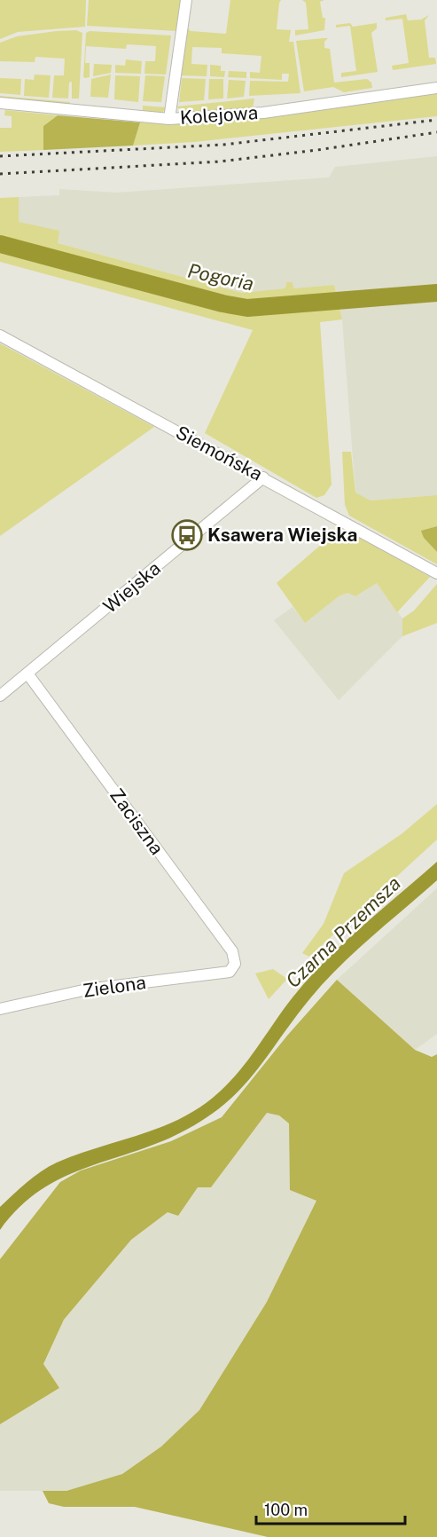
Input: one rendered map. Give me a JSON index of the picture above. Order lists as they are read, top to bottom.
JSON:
{
  "streets": {
    "street": [
      "Kolejowa",
      "Siemońska",
      "Wiejska",
      "Zaciszna",
      "Zielona"
    ]
  },
  "crossings": [
    ["Siemońska", "Wiejska"],
    ["Wiejska", "Zaciszna"],
    ["Zaciszna", "Zielona"]
  ],
  "water": ["Pogoria", "Czarna Przemsza"],
  "places": {
    "bus stop": ["Ksawera Wiejska"]
  },
  "scale_bar": "100 m"
}
